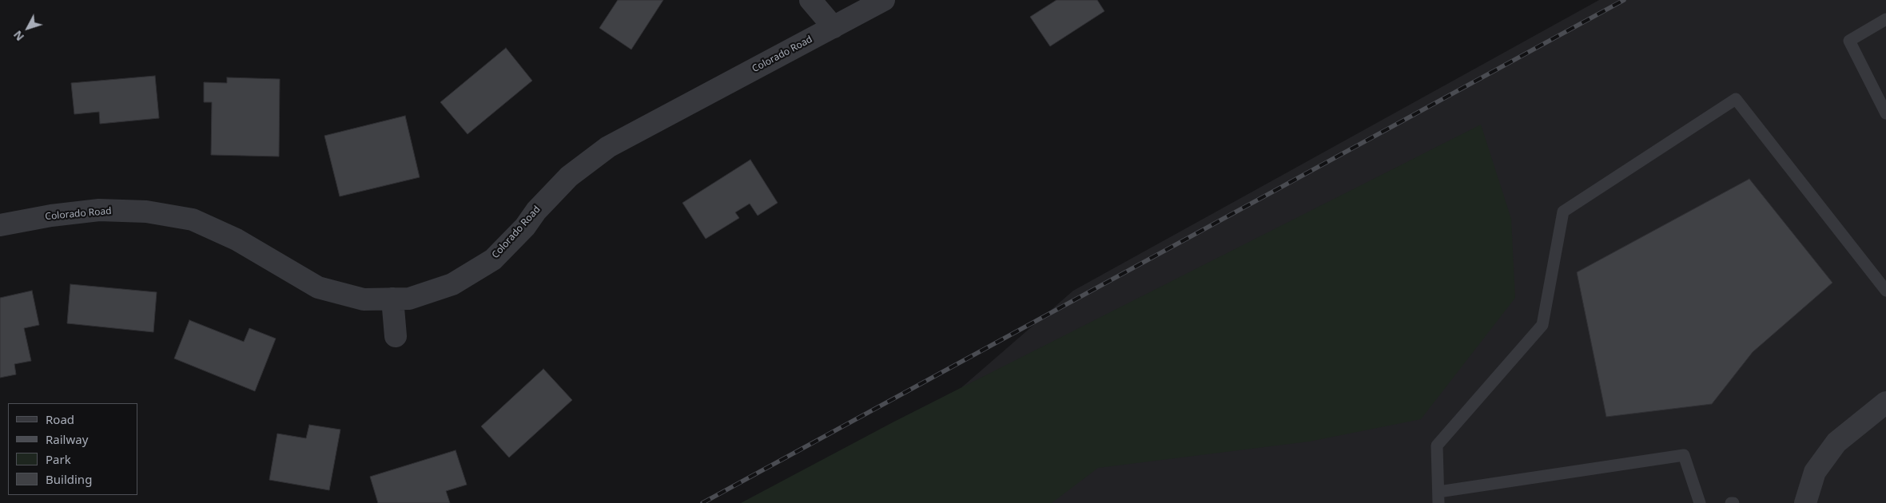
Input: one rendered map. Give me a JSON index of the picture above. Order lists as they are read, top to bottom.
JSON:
{
  "streets": {
    "street": ["Colorado Road"]
  },
  "legend": [
    "Road",
    "Railway",
    "Park",
    "Building"
  ],
  "north": "bottom left"
}
